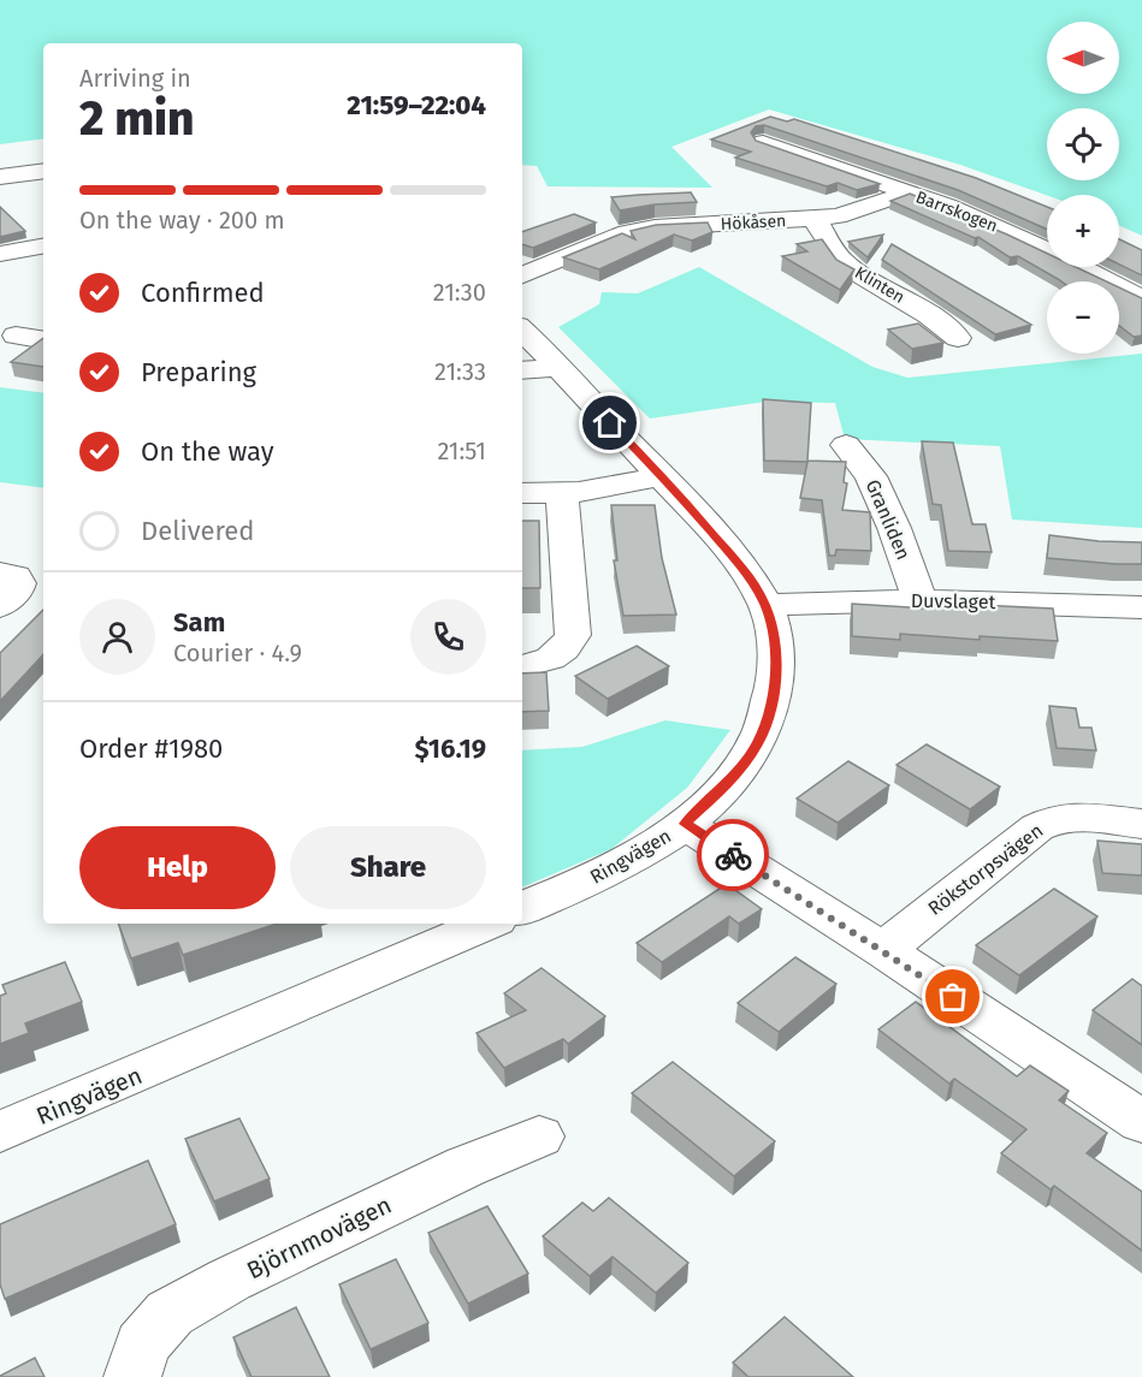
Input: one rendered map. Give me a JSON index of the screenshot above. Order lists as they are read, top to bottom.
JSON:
{
  "streets": {
    "street": [
      "Barrskogen",
      "Hökåsen",
      "Klinten",
      "Granliden",
      "Duvslaget",
      "Ringvägen",
      "Rökstorpsvägen",
      "Björnmovägen"
    ]
  },
  "crossings": [
    ["Barrskogen", "Hökåsen"],
    ["Hökåsen", "Klinten"],
    ["Granliden", "Duvslaget"],
    ["Duvslaget", "Ringvägen"]
  ],
  "north": "left",
  "page": {
    "map_buttons": ["+", "−"],
    "heading": ["2 min", "Arriving in", "21:59–22:04"],
    "panel": [
      "Sam",
      "Courier · 4.9",
      "Order #1980",
      "$16.19"
    ],
    "bar": "On the way · 200 m",
    "list": [
      ["Confirmed", "21:30"],
      ["Preparing", "21:33"],
      ["On the way", "21:51"],
      "Delivered"
    ],
    "buttons": ["Help", "Share"]
  }
}
